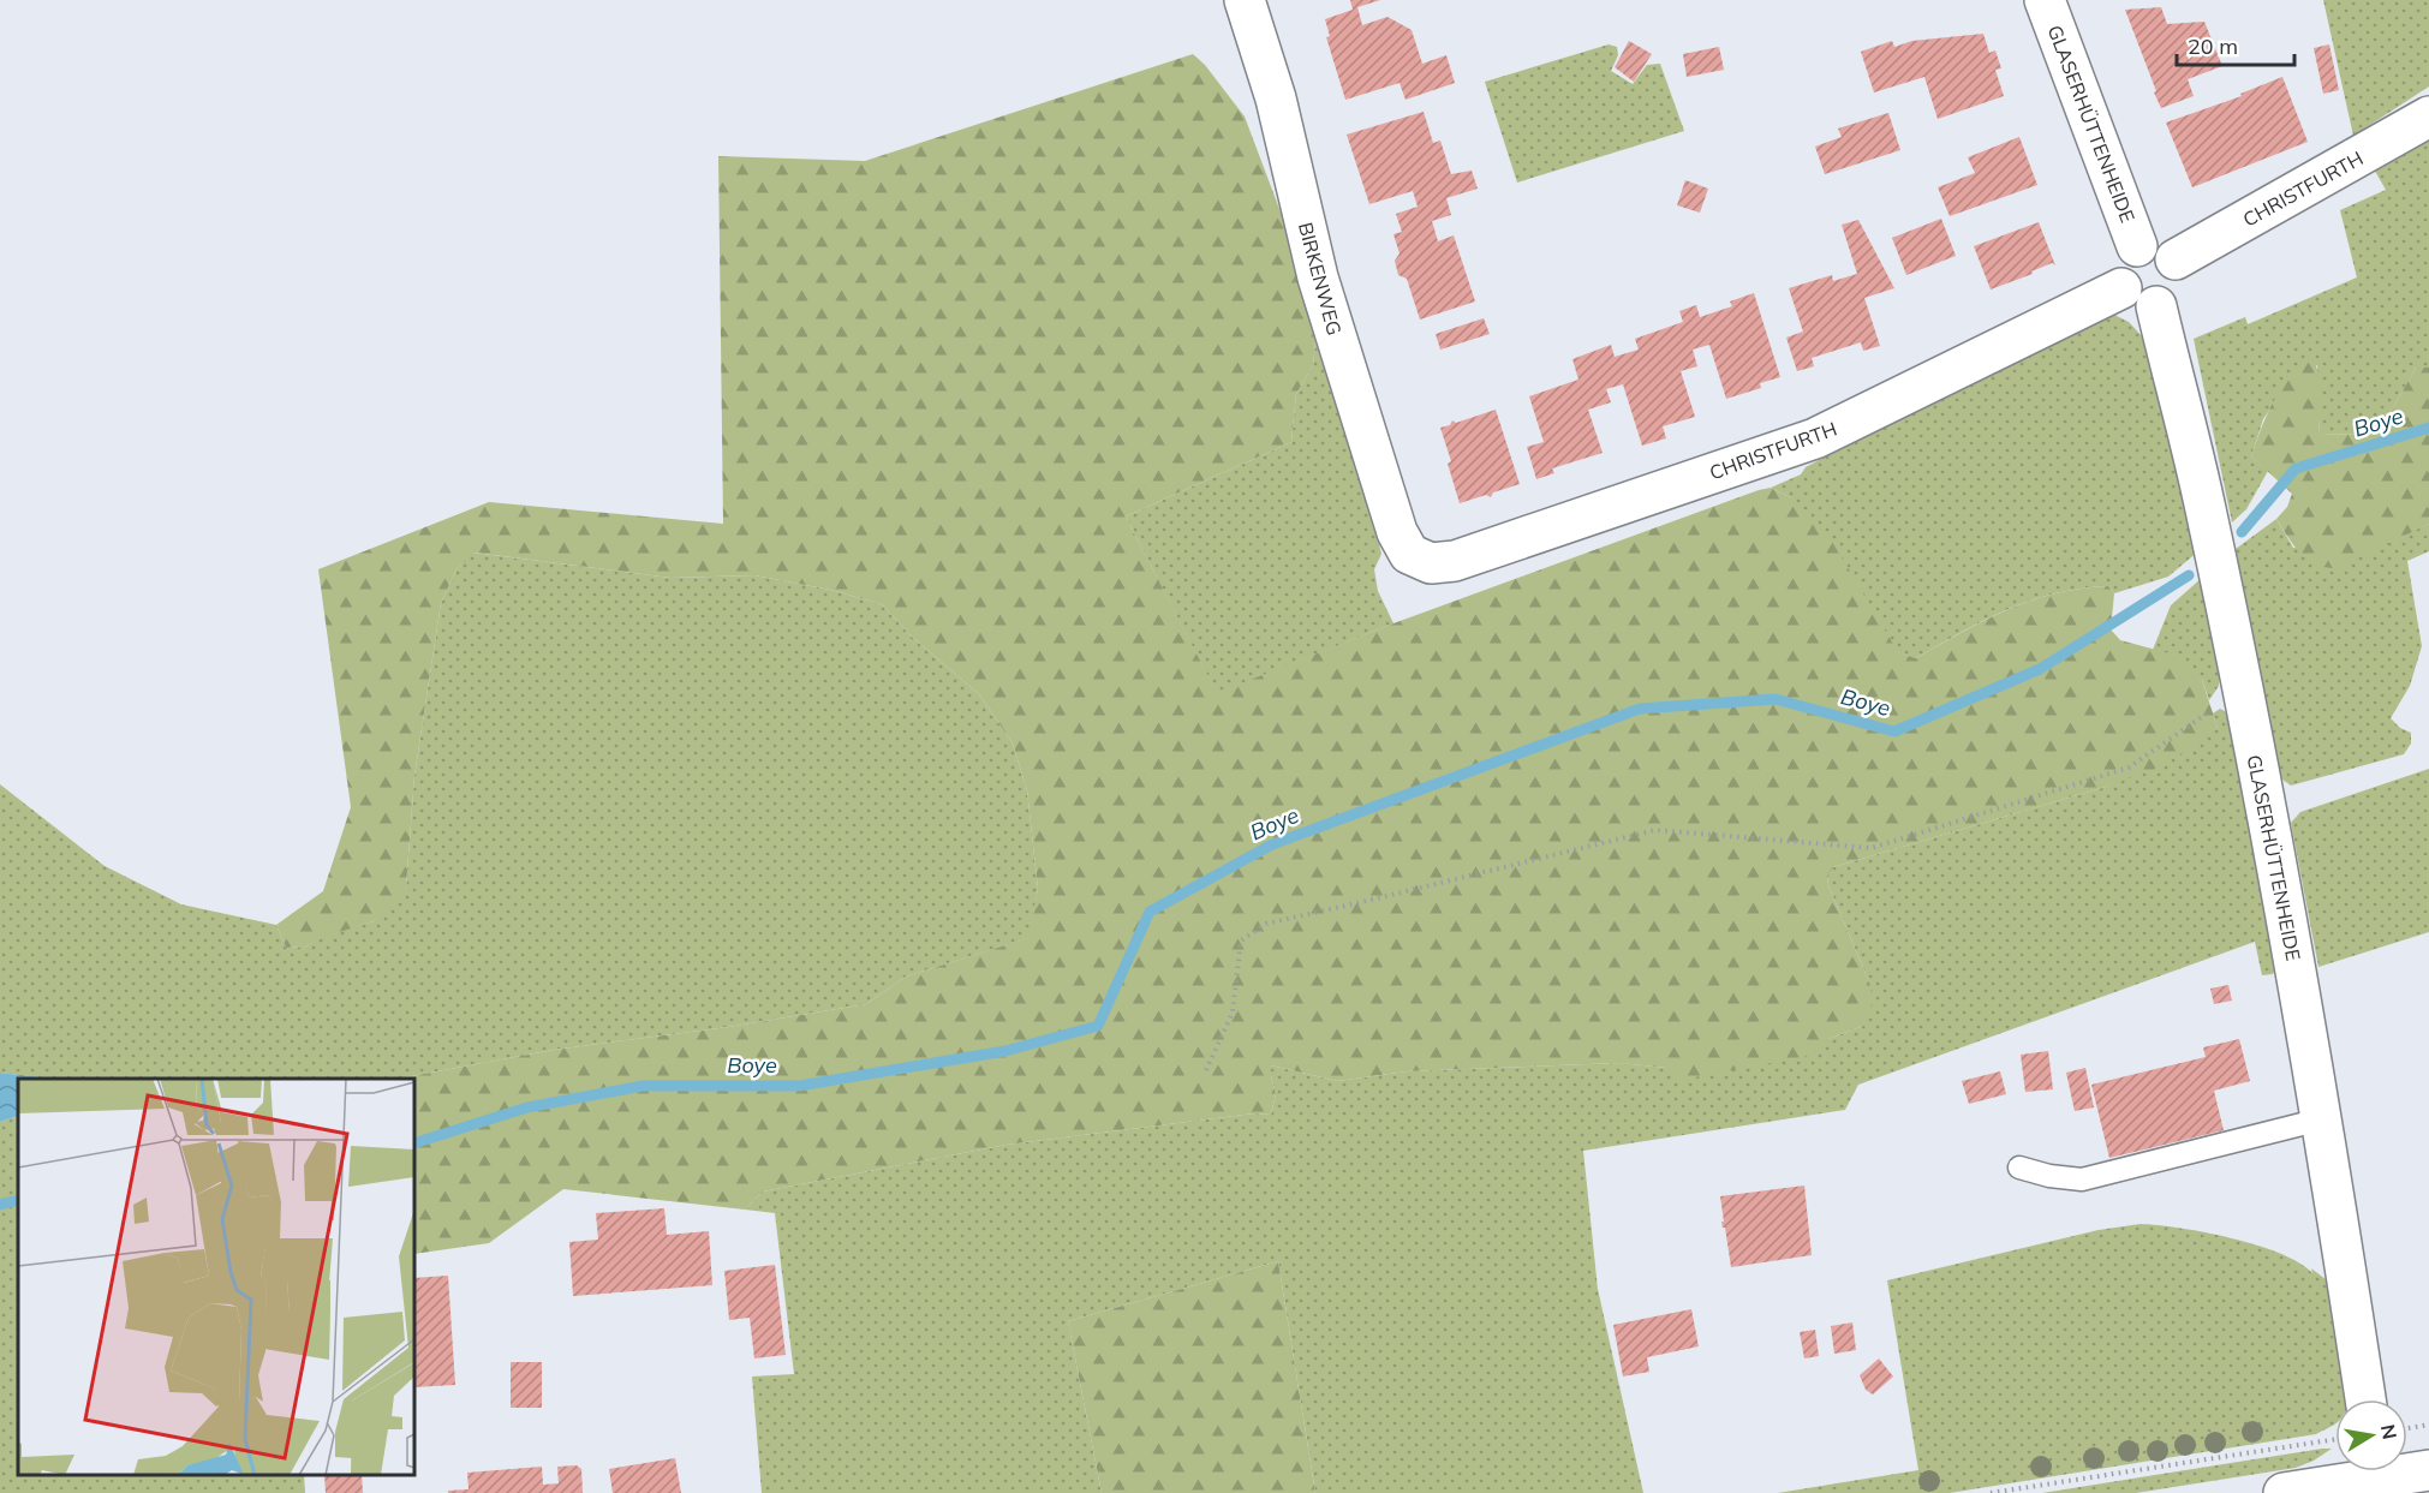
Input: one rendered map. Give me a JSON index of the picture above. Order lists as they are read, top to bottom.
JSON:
{
  "streets": {
    "street": ["GLASERHÜTTENHEIDE", "CHRISTFURTH", "BIRKENWEG"]
  },
  "crossings": [
    ["GLASERHÜTTENHEIDE", "CHRISTFURTH"],
    ["CHRISTFURTH", "BIRKENWEG"]
  ],
  "water": ["Boye"],
  "scale_bar": "20 m",
  "north": "right"
}
